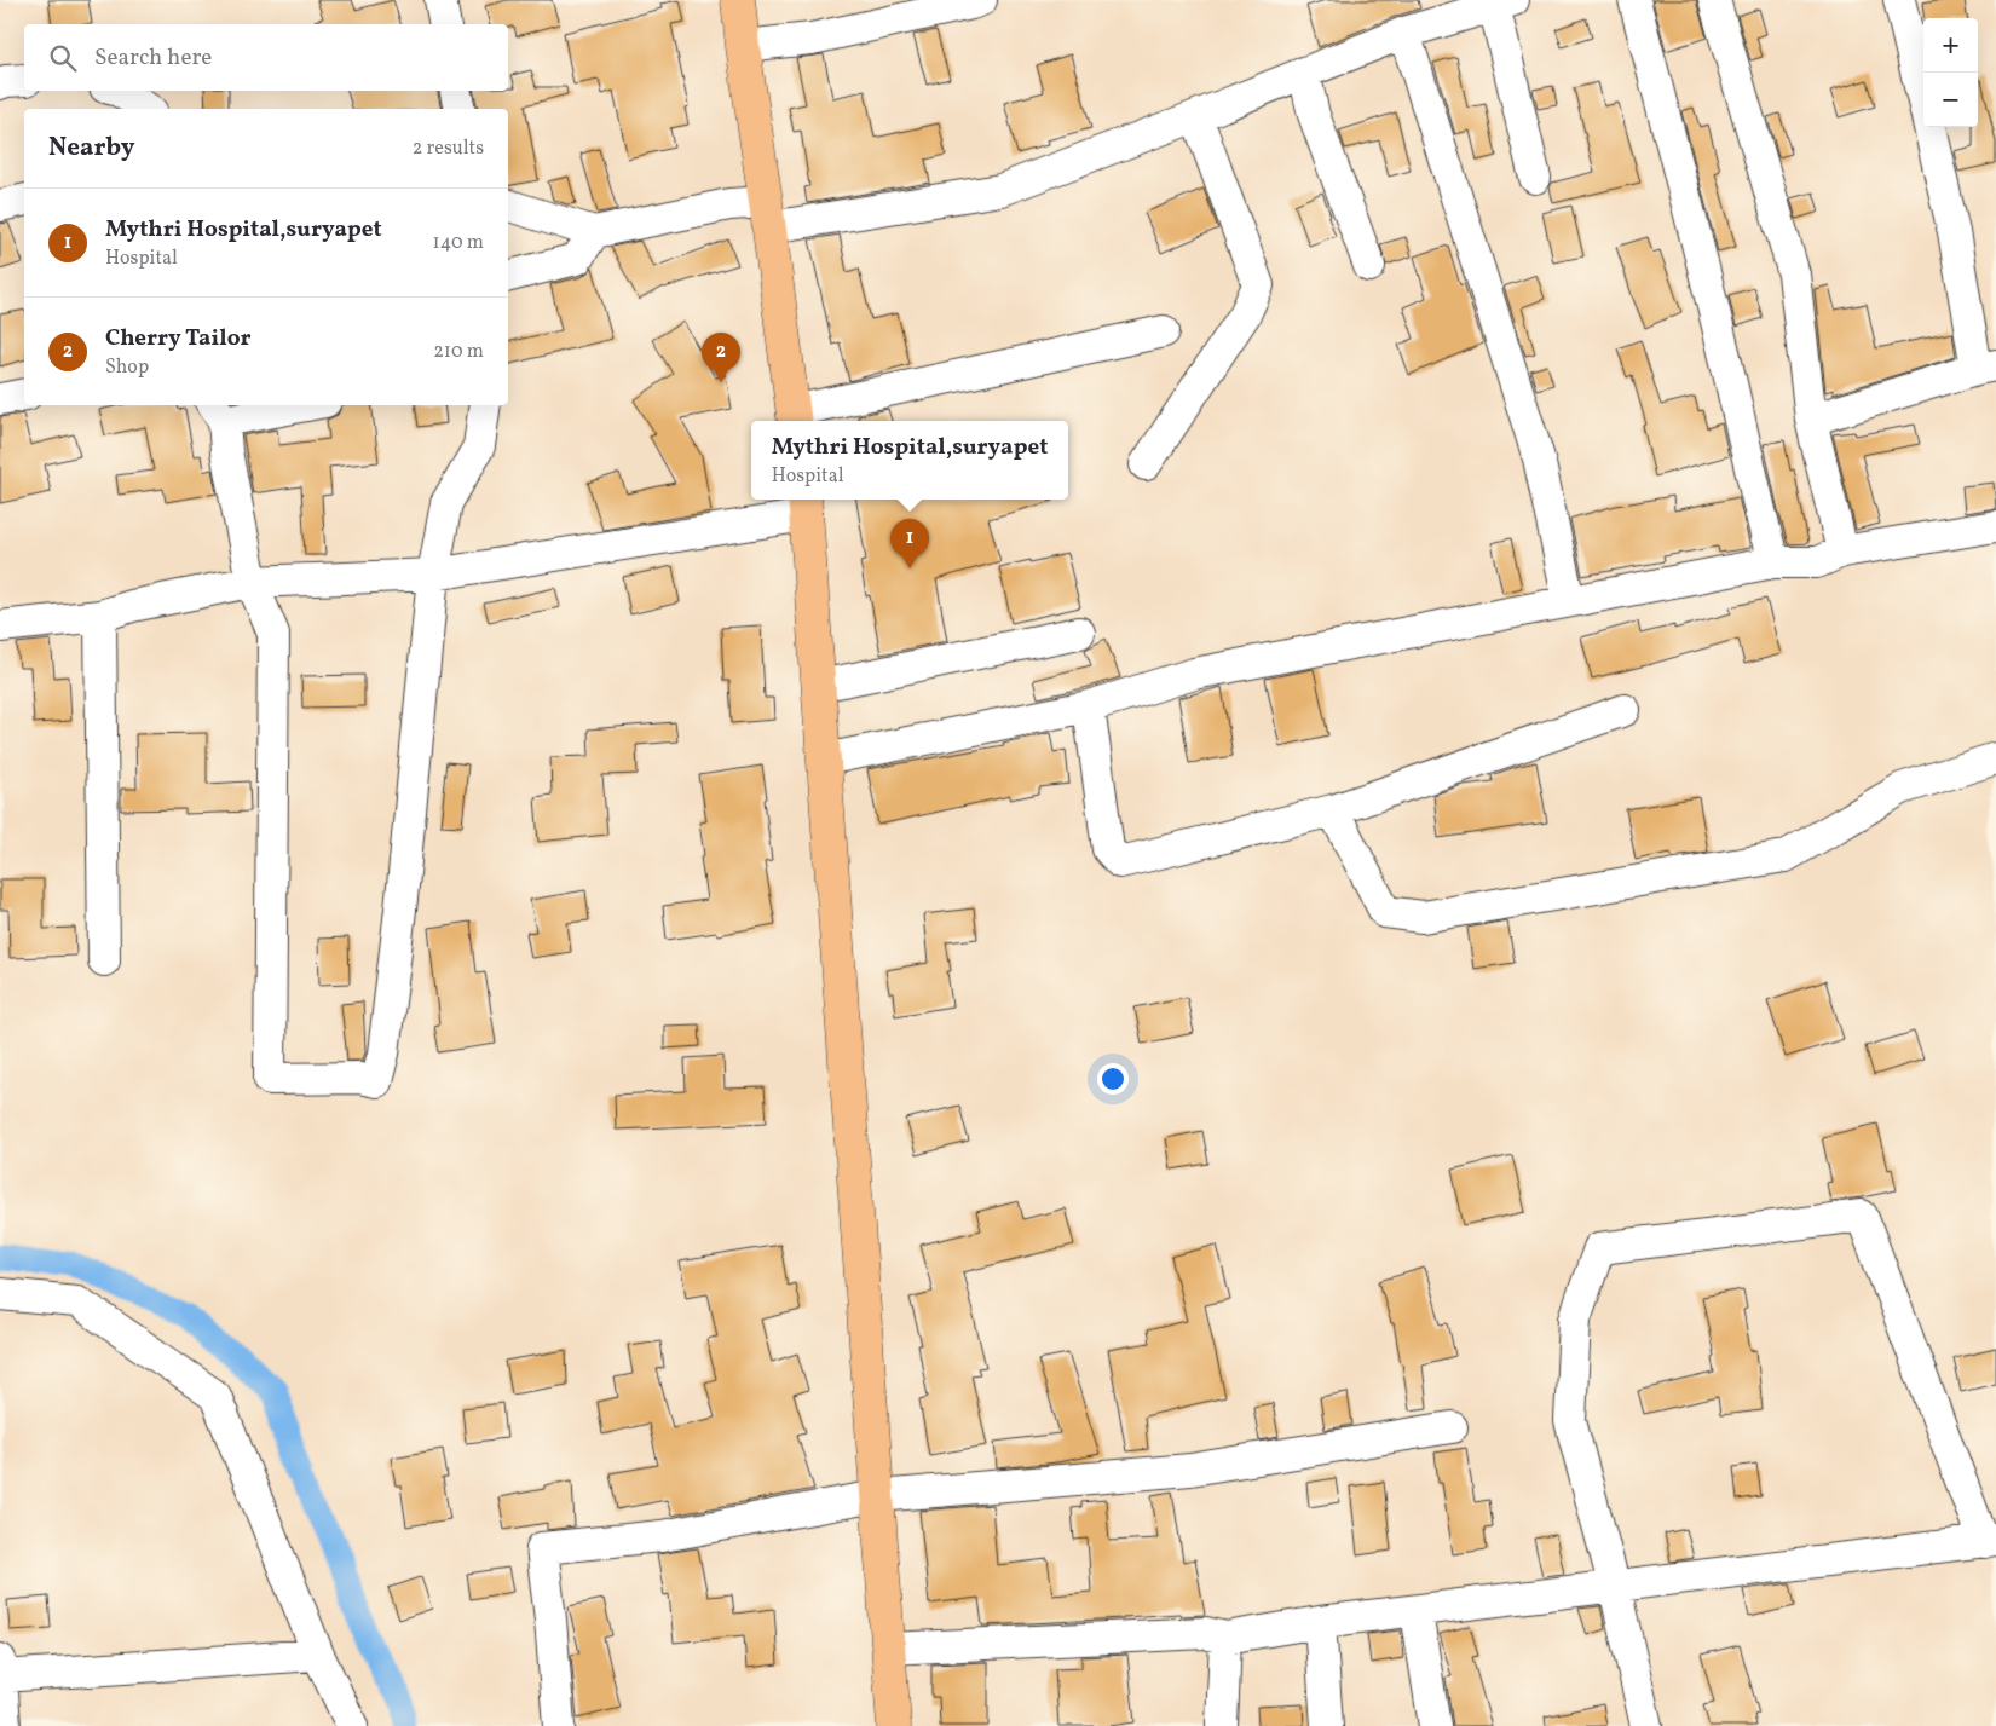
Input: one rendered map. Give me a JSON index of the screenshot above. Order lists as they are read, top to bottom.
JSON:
{
  "page": {
    "map_buttons": ["+", "−"],
    "search": "Search here",
    "heading": ["Nearby", "2 results"],
    "list": [
      {
        "mark": "1",
        "name": "Mythri Hospital,suryapet",
        "note": "Hospital",
        "value": "140 m"
      },
      {
        "mark": "2",
        "name": "Cherry Tailor",
        "note": "Shop",
        "value": "210 m"
      }
    ],
    "pins": ["2", "1"],
    "popup": ["Mythri Hospital,suryapet", "Hospital"]
  }
}
